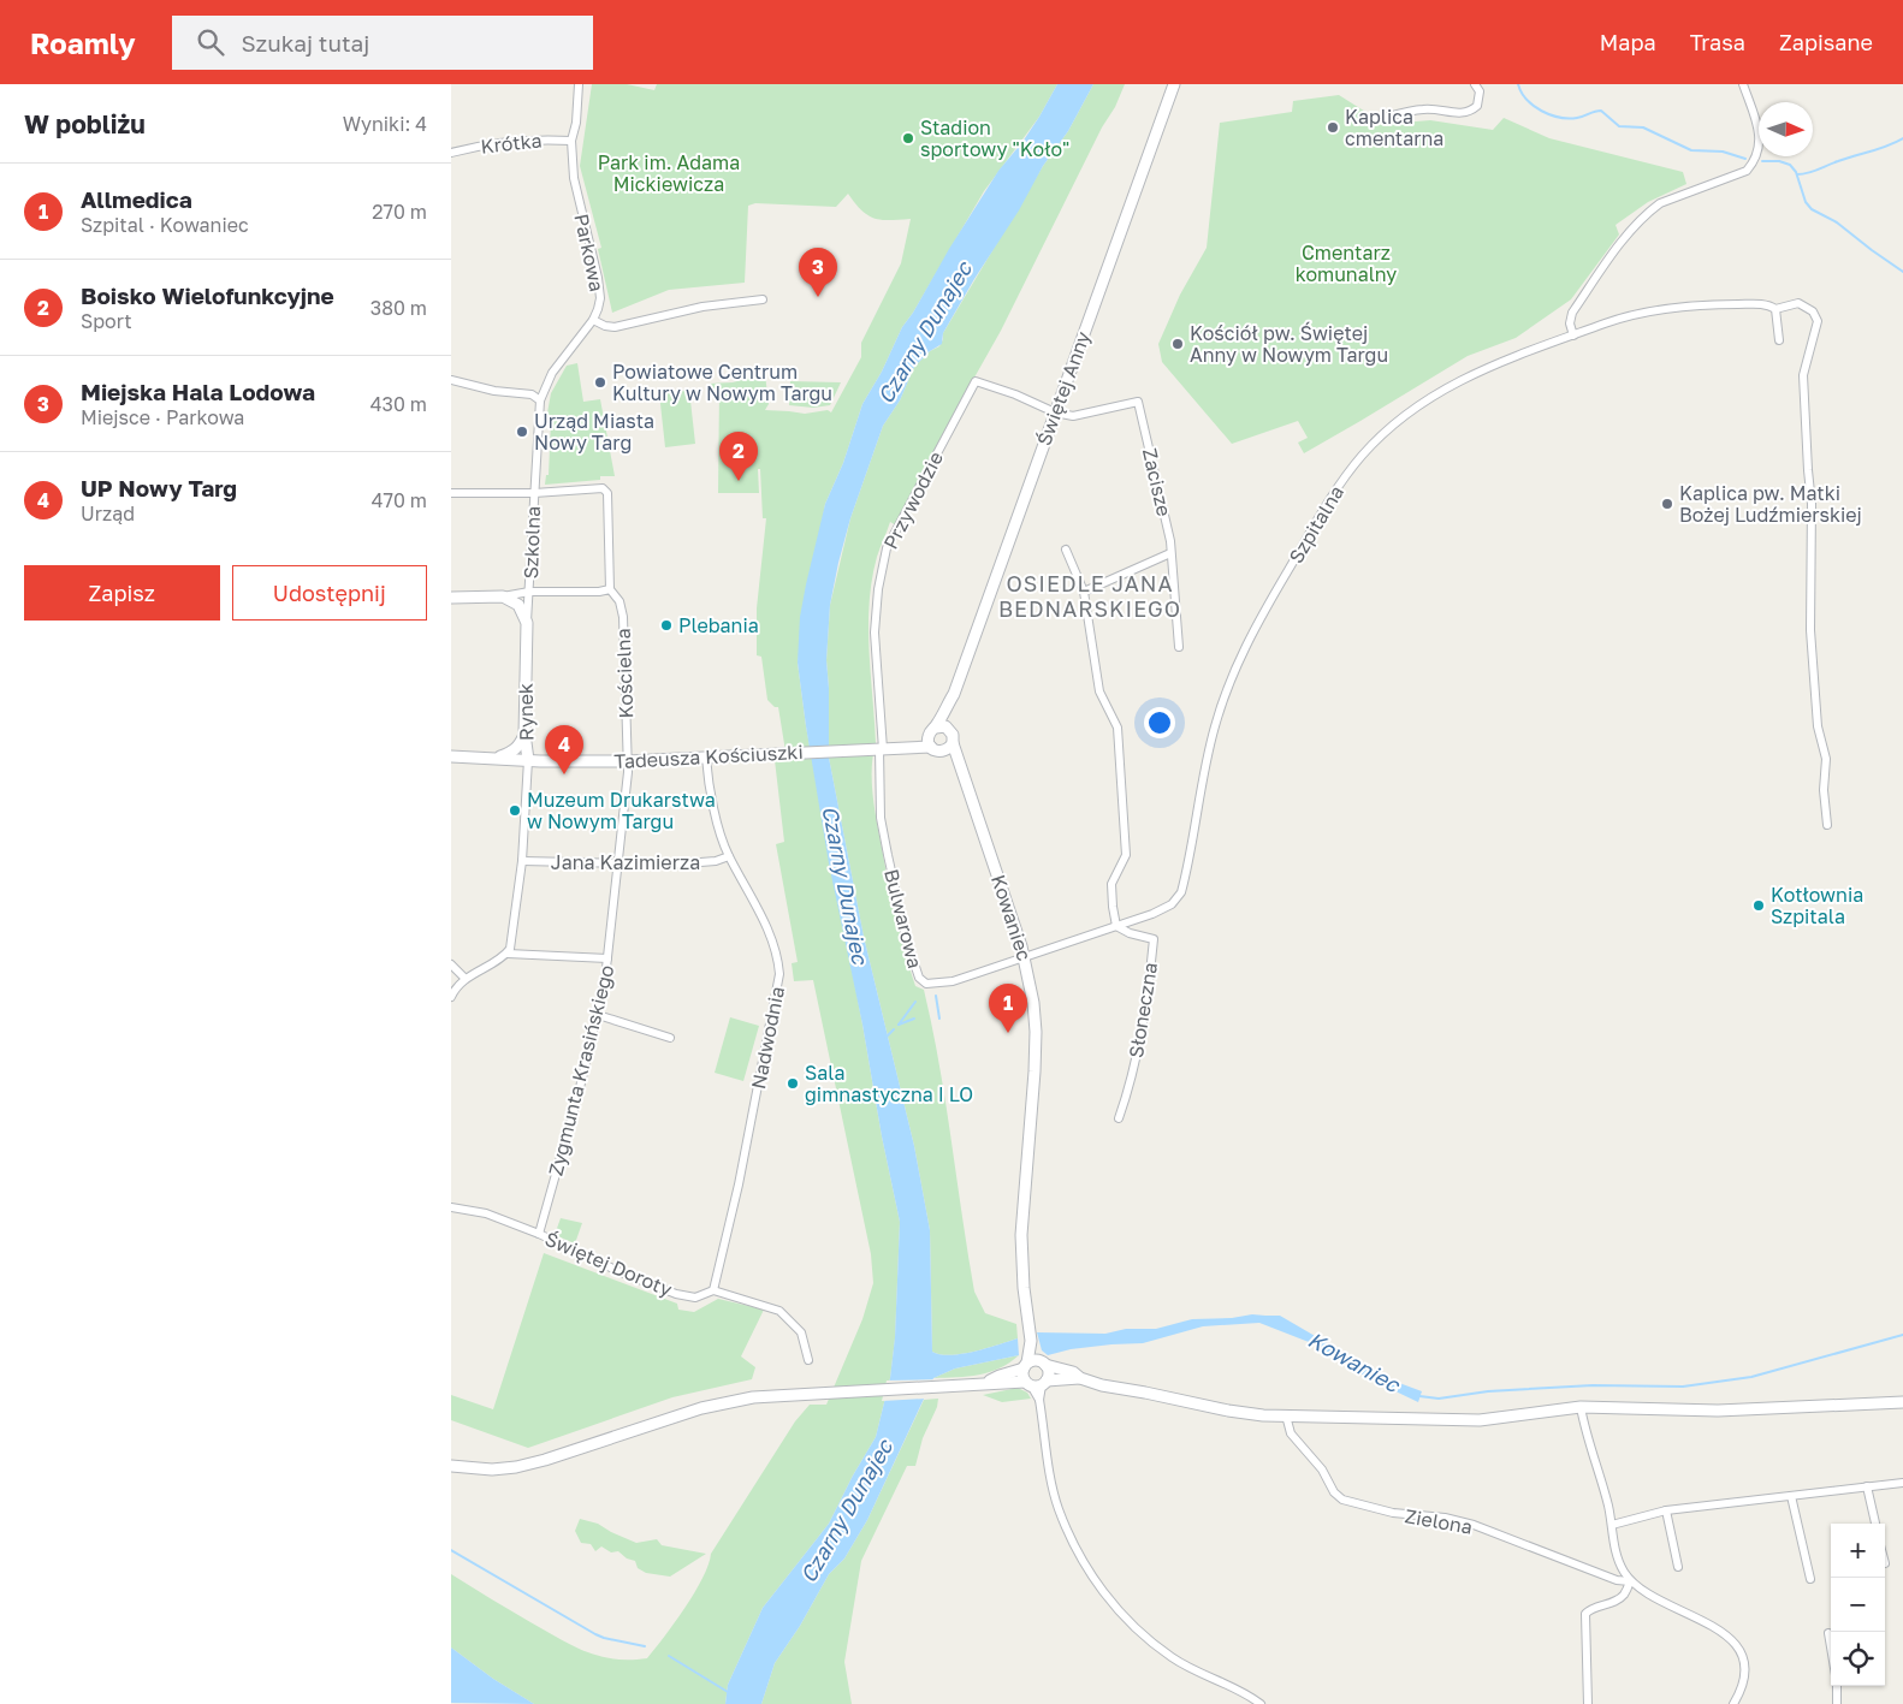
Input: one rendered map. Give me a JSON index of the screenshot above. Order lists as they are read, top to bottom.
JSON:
{
  "streets": {
    "street": [
      "Krótka",
      "Parkowa",
      "Świętej Anny",
      "Zacisze",
      "Przywodzie",
      "Szpitalna",
      "Szkolna",
      "Kościelna",
      "Rynek",
      "Tadeusza Kościuszki",
      "Jana Kazimierza",
      "Kowaniec",
      "Bulwarowa",
      "Słoneczna",
      "Nadwodnia",
      "Zygmunta Krasińskiego",
      "Świętej Doroty",
      "Zielona"
    ]
  },
  "crossings": [
    ["Krótka", "Parkowa"],
    ["Parkowa", "Szkolna"],
    ["Świętej Anny", "Zacisze"],
    ["Świętej Anny", "Przywodzie"],
    ["Świętej Anny", "Tadeusza Kościuszki"],
    ["Świętej Anny", "Kowaniec"],
    ["Zacisze", "Przywodzie"],
    ["Przywodzie", "Tadeusza Kościuszki"],
    ["Przywodzie", "Bulwarowa"],
    ["Szpitalna", "Kowaniec"],
    ["Szpitalna", "Bulwarowa"],
    ["Szpitalna", "Słoneczna"],
    ["Szkolna", "Kościelna"],
    ["Szkolna", "Rynek"],
    ["Kościelna", "Tadeusza Kościuszki"],
    ["Kościelna", "Zygmunta Krasińskiego"],
    ["Rynek", "Tadeusza Kościuszki"],
    ["Tadeusza Kościuszki", "Kowaniec"],
    ["Tadeusza Kościuszki", "Bulwarowa"],
    ["Tadeusza Kościuszki", "Nadwodnia"],
    ["Tadeusza Kościuszki", "Zygmunta Krasińskiego"],
    ["Jana Kazimierza", "Nadwodnia"],
    ["Jana Kazimierza", "Zygmunta Krasińskiego"],
    ["Kowaniec", "Bulwarowa"],
    ["Nadwodnia", "Świętej Doroty"],
    ["Zygmunta Krasińskiego", "Świętej Doroty"]
  ],
  "districts": ["OSIEDLE JANA BEDNARSKIEGO"],
  "water": ["Czarny Dunajec", "Kowaniec"],
  "parks": ["Park im. Adama Mickiewicza", "Cmentarz komunalny"],
  "places": [
    "Kaplica cmentarna",
    "Stadion sportowy \"Koło\"",
    "Kościół pw. Świętej Anny w Nowym Targu",
    "Powiatowe Centrum Kultury w Nowym Targu",
    "Urząd Miasta Nowy Targ",
    "Kaplica pw. Matki Bożej Ludźmierskiej",
    "Plebania",
    "Muzeum Drukarstwa w Nowym Targu",
    "Kotłownia Szpitala",
    "Sala gimnastyczna I LO"
  ],
  "north": "right",
  "page": {
    "header": "Roamly",
    "search": "Szukaj tutaj",
    "nav": ["Mapa", "Trasa", "Zapisane"],
    "heading": ["W pobliżu", "Wyniki: 4"],
    "list": [
      {
        "mark": "1",
        "name": "Allmedica",
        "note": "Szpital · Kowaniec",
        "value": "270 m"
      },
      {
        "mark": "2",
        "name": "Boisko Wielofunkcyjne",
        "note": "Sport",
        "value": "380 m"
      },
      {
        "mark": "3",
        "name": "Miejska Hala Lodowa",
        "note": "Miejsce · Parkowa",
        "value": "430 m"
      },
      {
        "mark": "4",
        "name": "UP Nowy Targ",
        "note": "Urząd",
        "value": "470 m"
      }
    ],
    "pins": [
      "3",
      "2",
      "4",
      "1"
    ],
    "buttons": ["Zapisz", "Udostępnij"],
    "map_buttons": ["+", "−"]
  }
}
